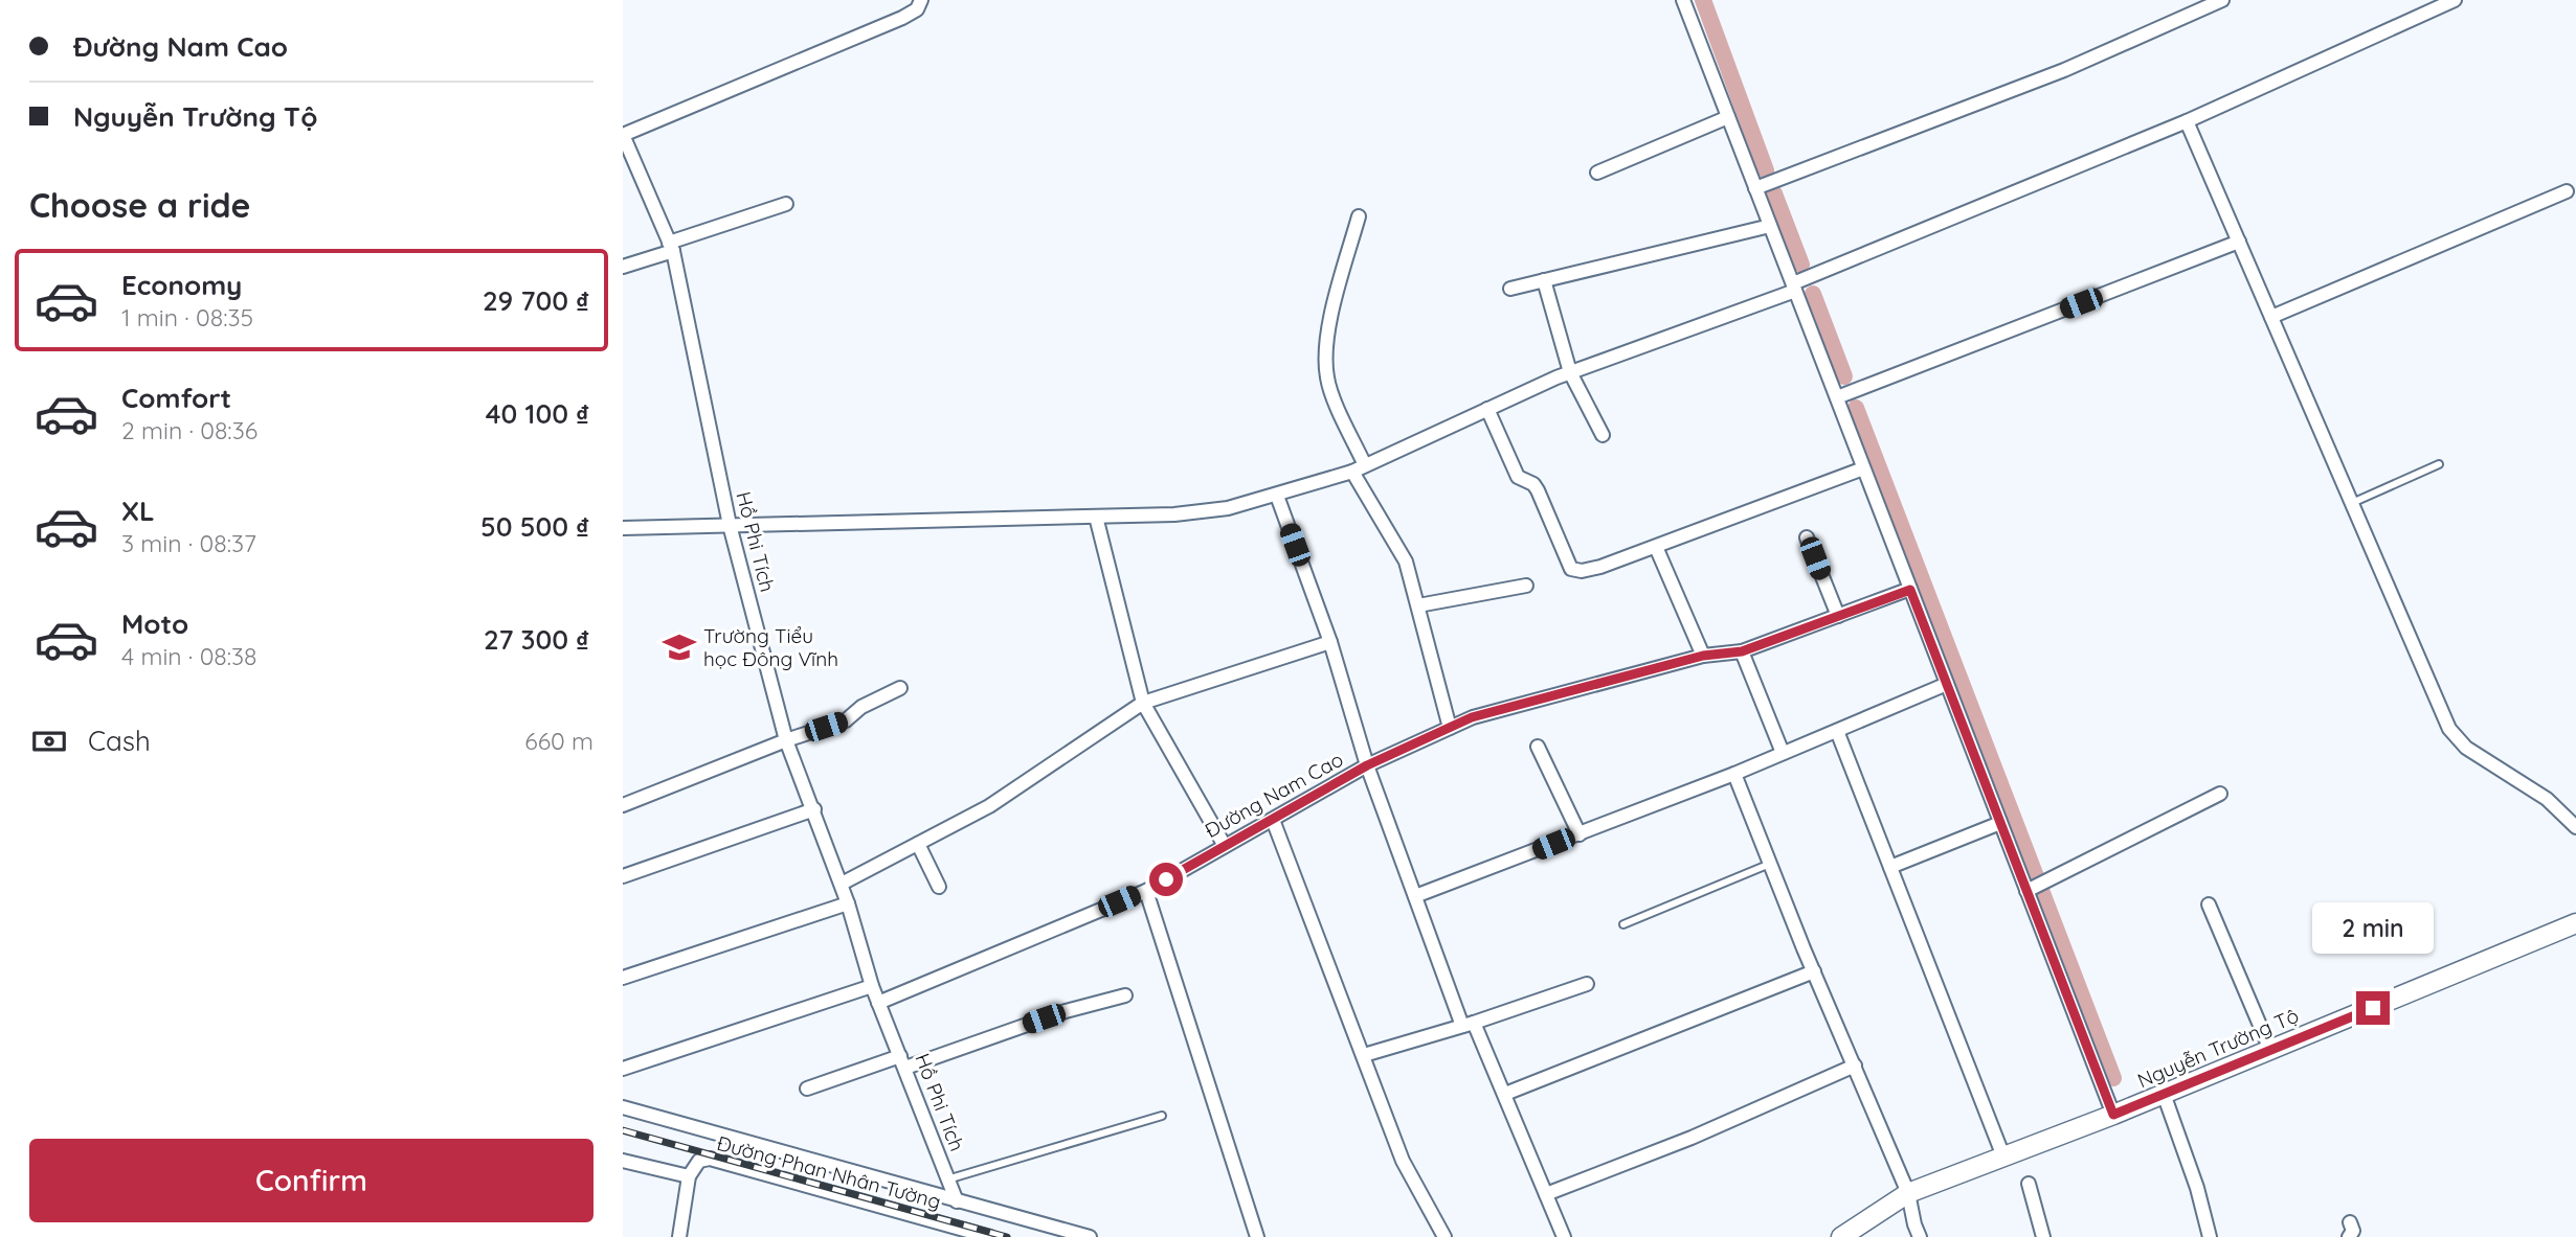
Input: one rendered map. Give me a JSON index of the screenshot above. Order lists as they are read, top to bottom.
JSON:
{
  "streets": {
    "main road": ["Nguyễn Trường Tộ"],
    "street": ["Hồ Phi Tích", "Đường Nam Cao", "Đường Phan Nhân Tường"]
  },
  "crossings": [
    ["Hồ Phi Tích", "Đường Nam Cao"]
  ],
  "places": {
    "school or university": ["Trường Tiểu học Đông Vĩnh"]
  },
  "page": {
    "banner": ["Đường Nam Cao", "Nguyễn Trường Tộ"],
    "heading": "Choose a ride",
    "list": [
      {
        "name": "Economy",
        "note": "1 min · 08:35",
        "value": "29 700 ₫"
      },
      {
        "name": "Comfort",
        "note": "2 min · 08:36",
        "value": "40 100 ₫"
      },
      {
        "name": "XL",
        "note": "3 min · 08:37",
        "value": "50 500 ₫"
      },
      {
        "name": "Moto",
        "note": "4 min · 08:38",
        "value": "27 300 ₫"
      }
    ],
    "pay": ["Cash", "660 m"],
    "bubble": "2 min",
    "buttons": "Confirm"
  }
}
